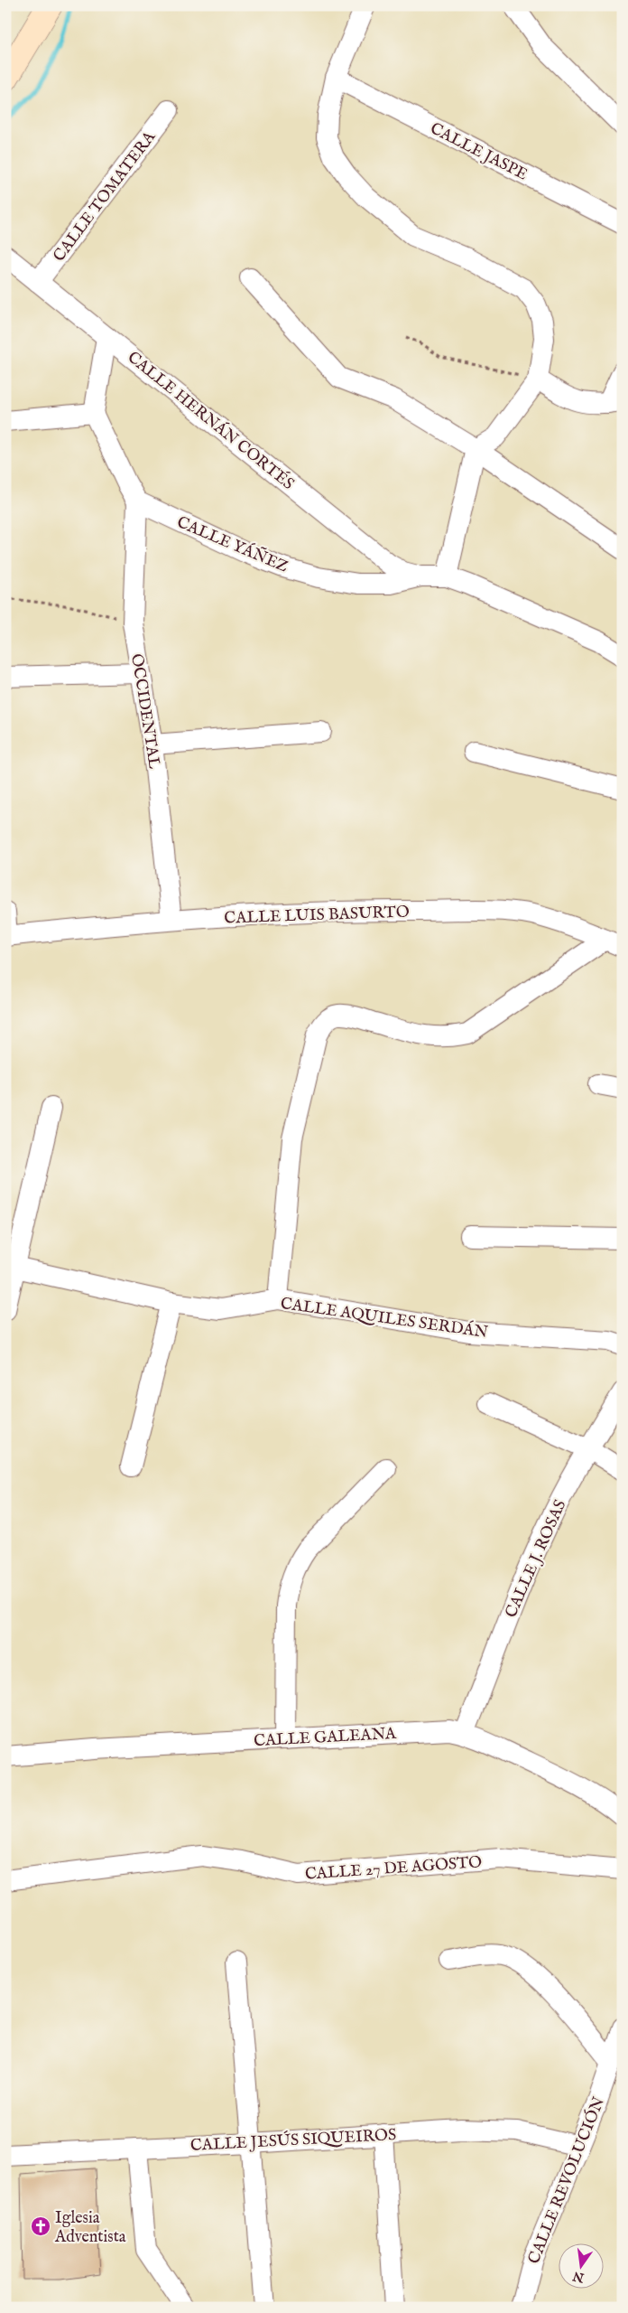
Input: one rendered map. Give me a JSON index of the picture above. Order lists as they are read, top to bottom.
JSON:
{
  "streets": {
    "street": [
      "CALLE JASPE",
      "CALLE TOMATERA",
      "CALLE HERNÁN CORTÉS",
      "CALLE YÁÑEZ",
      "OCCIDENTAL",
      "CALLE LUIS BASURTO",
      "CALLE AQUILES SERDÁN",
      "CALLE J. ROSAS",
      "CALLE GALEANA",
      "CALLE 27 DE AGOSTO",
      "CALLE JESÚS SIQUEIROS",
      "CALLE REVOLUCIÓN"
    ]
  },
  "crossings": [
    ["CALLE TOMATERA", "CALLE HERNÁN CORTÉS"],
    ["CALLE HERNÁN CORTÉS", "CALLE YÁÑEZ"],
    ["CALLE YÁÑEZ", "OCCIDENTAL"],
    ["OCCIDENTAL", "CALLE LUIS BASURTO"],
    ["CALLE J. ROSAS", "CALLE GALEANA"],
    ["CALLE JESÚS SIQUEIROS", "CALLE REVOLUCIÓN"]
  ],
  "places": {
    "church": ["Iglesia Adventista"]
  },
  "north": "bottom"
}
